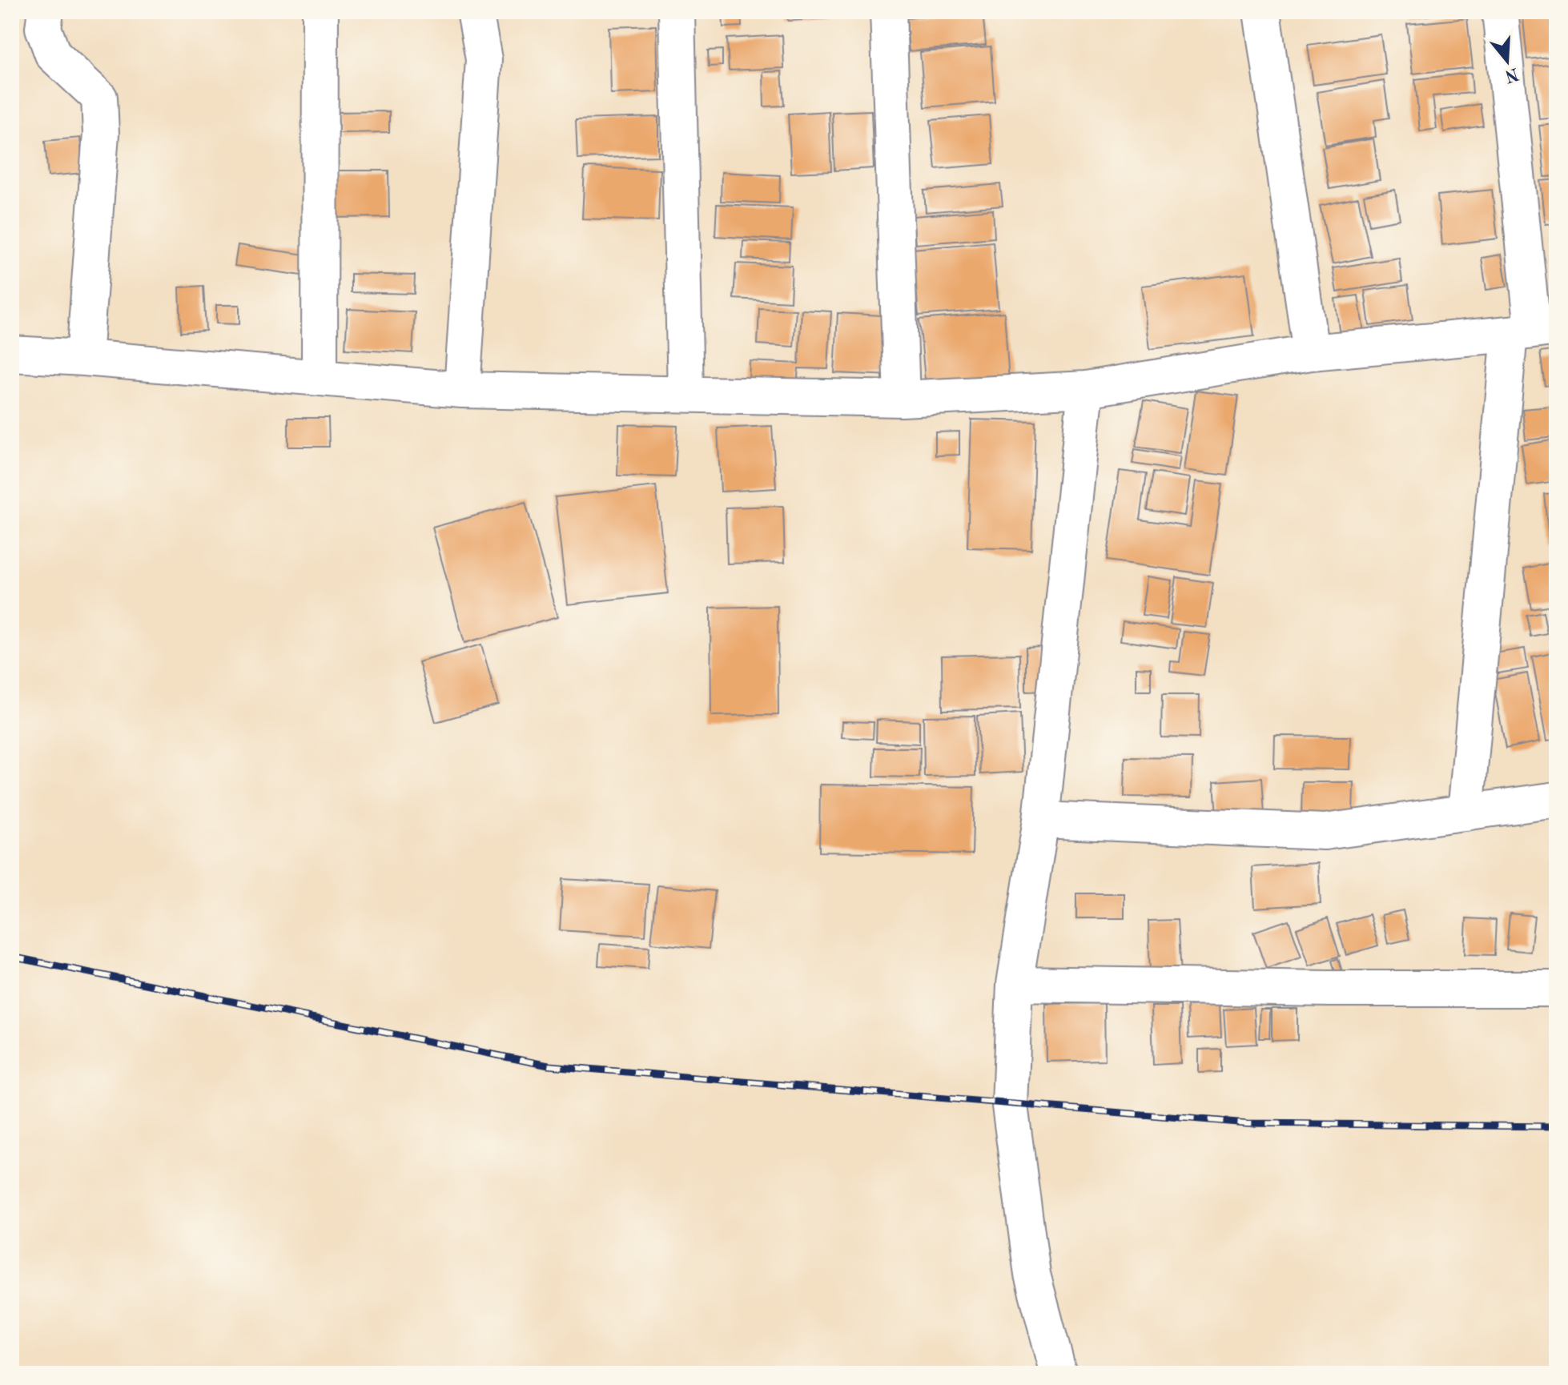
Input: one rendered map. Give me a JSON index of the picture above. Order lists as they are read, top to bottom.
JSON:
{
  "north": "bottom"
}
